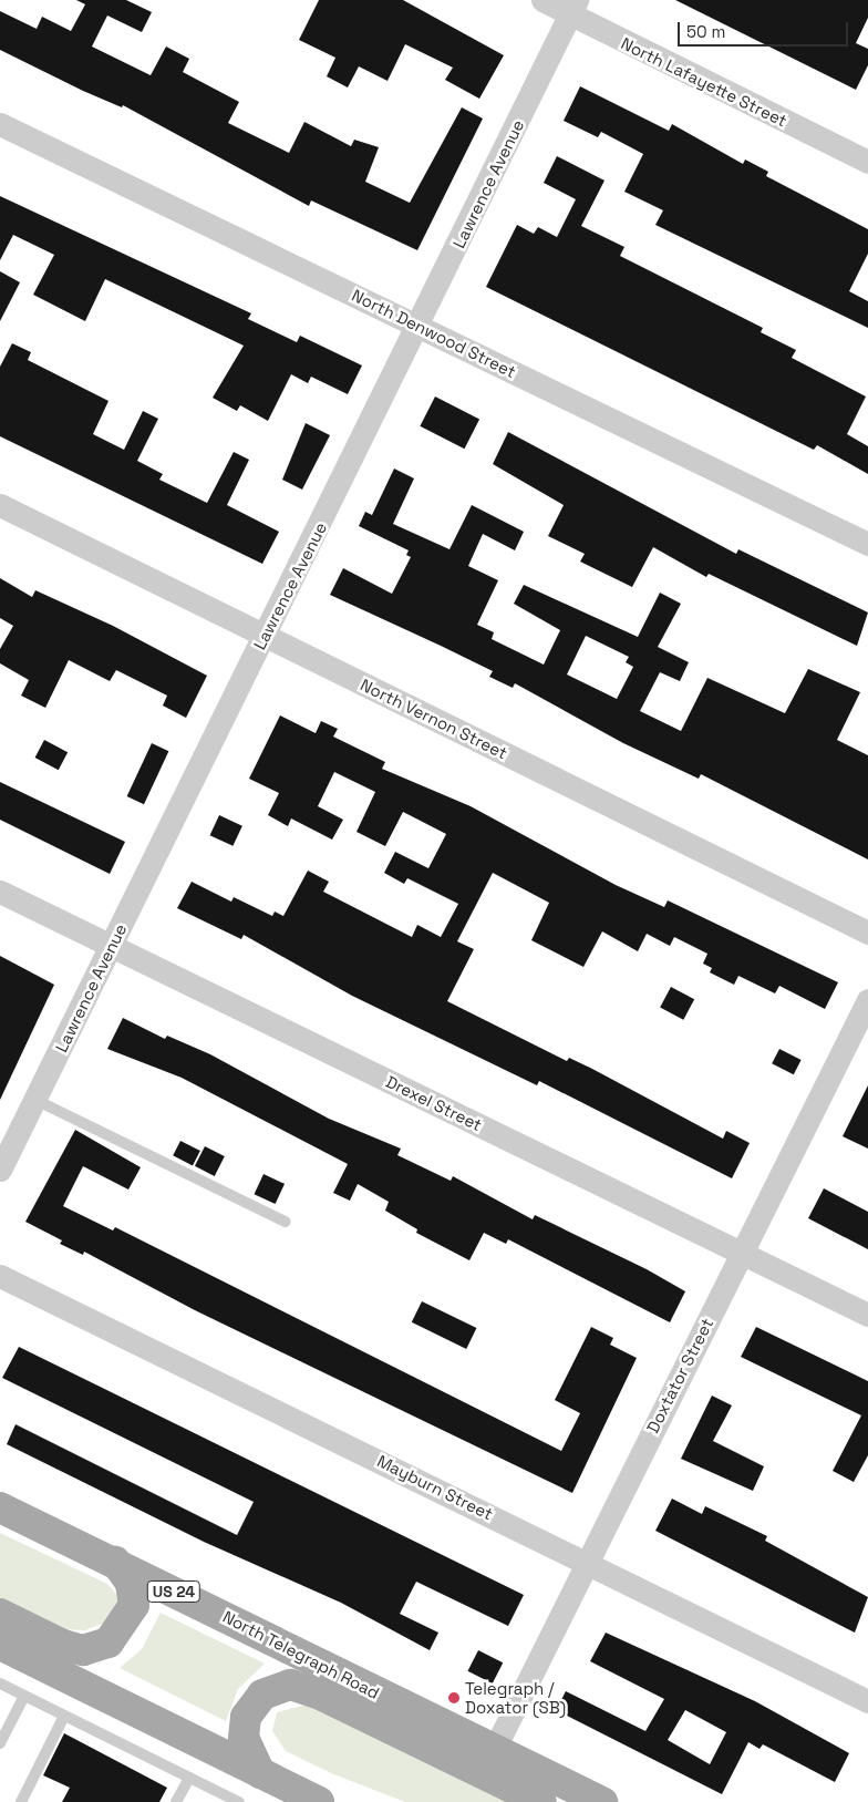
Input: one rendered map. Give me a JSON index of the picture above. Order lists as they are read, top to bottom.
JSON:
{
  "streets": {
    "main road": ["US 24", "North Telegraph Road"],
    "street": [
      "North Lafayette Street",
      "Lawrence Avenue",
      "North Denwood Street",
      "North Vernon Street",
      "Drexel Street",
      "Doxtator Street",
      "Mayburn Street"
    ]
  },
  "crossings": [
    ["North Lafayette Street", "Lawrence Avenue"],
    ["Lawrence Avenue", "North Denwood Street"],
    ["Lawrence Avenue", "North Vernon Street"],
    ["Lawrence Avenue", "Drexel Street"],
    ["Drexel Street", "Doxtator Street"],
    ["Doxtator Street", "Mayburn Street"],
    ["Doxtator Street", "North Telegraph Road"]
  ],
  "places": ["Telegraph / Doxator (SB)"],
  "scale_bar": "50 m"
}
